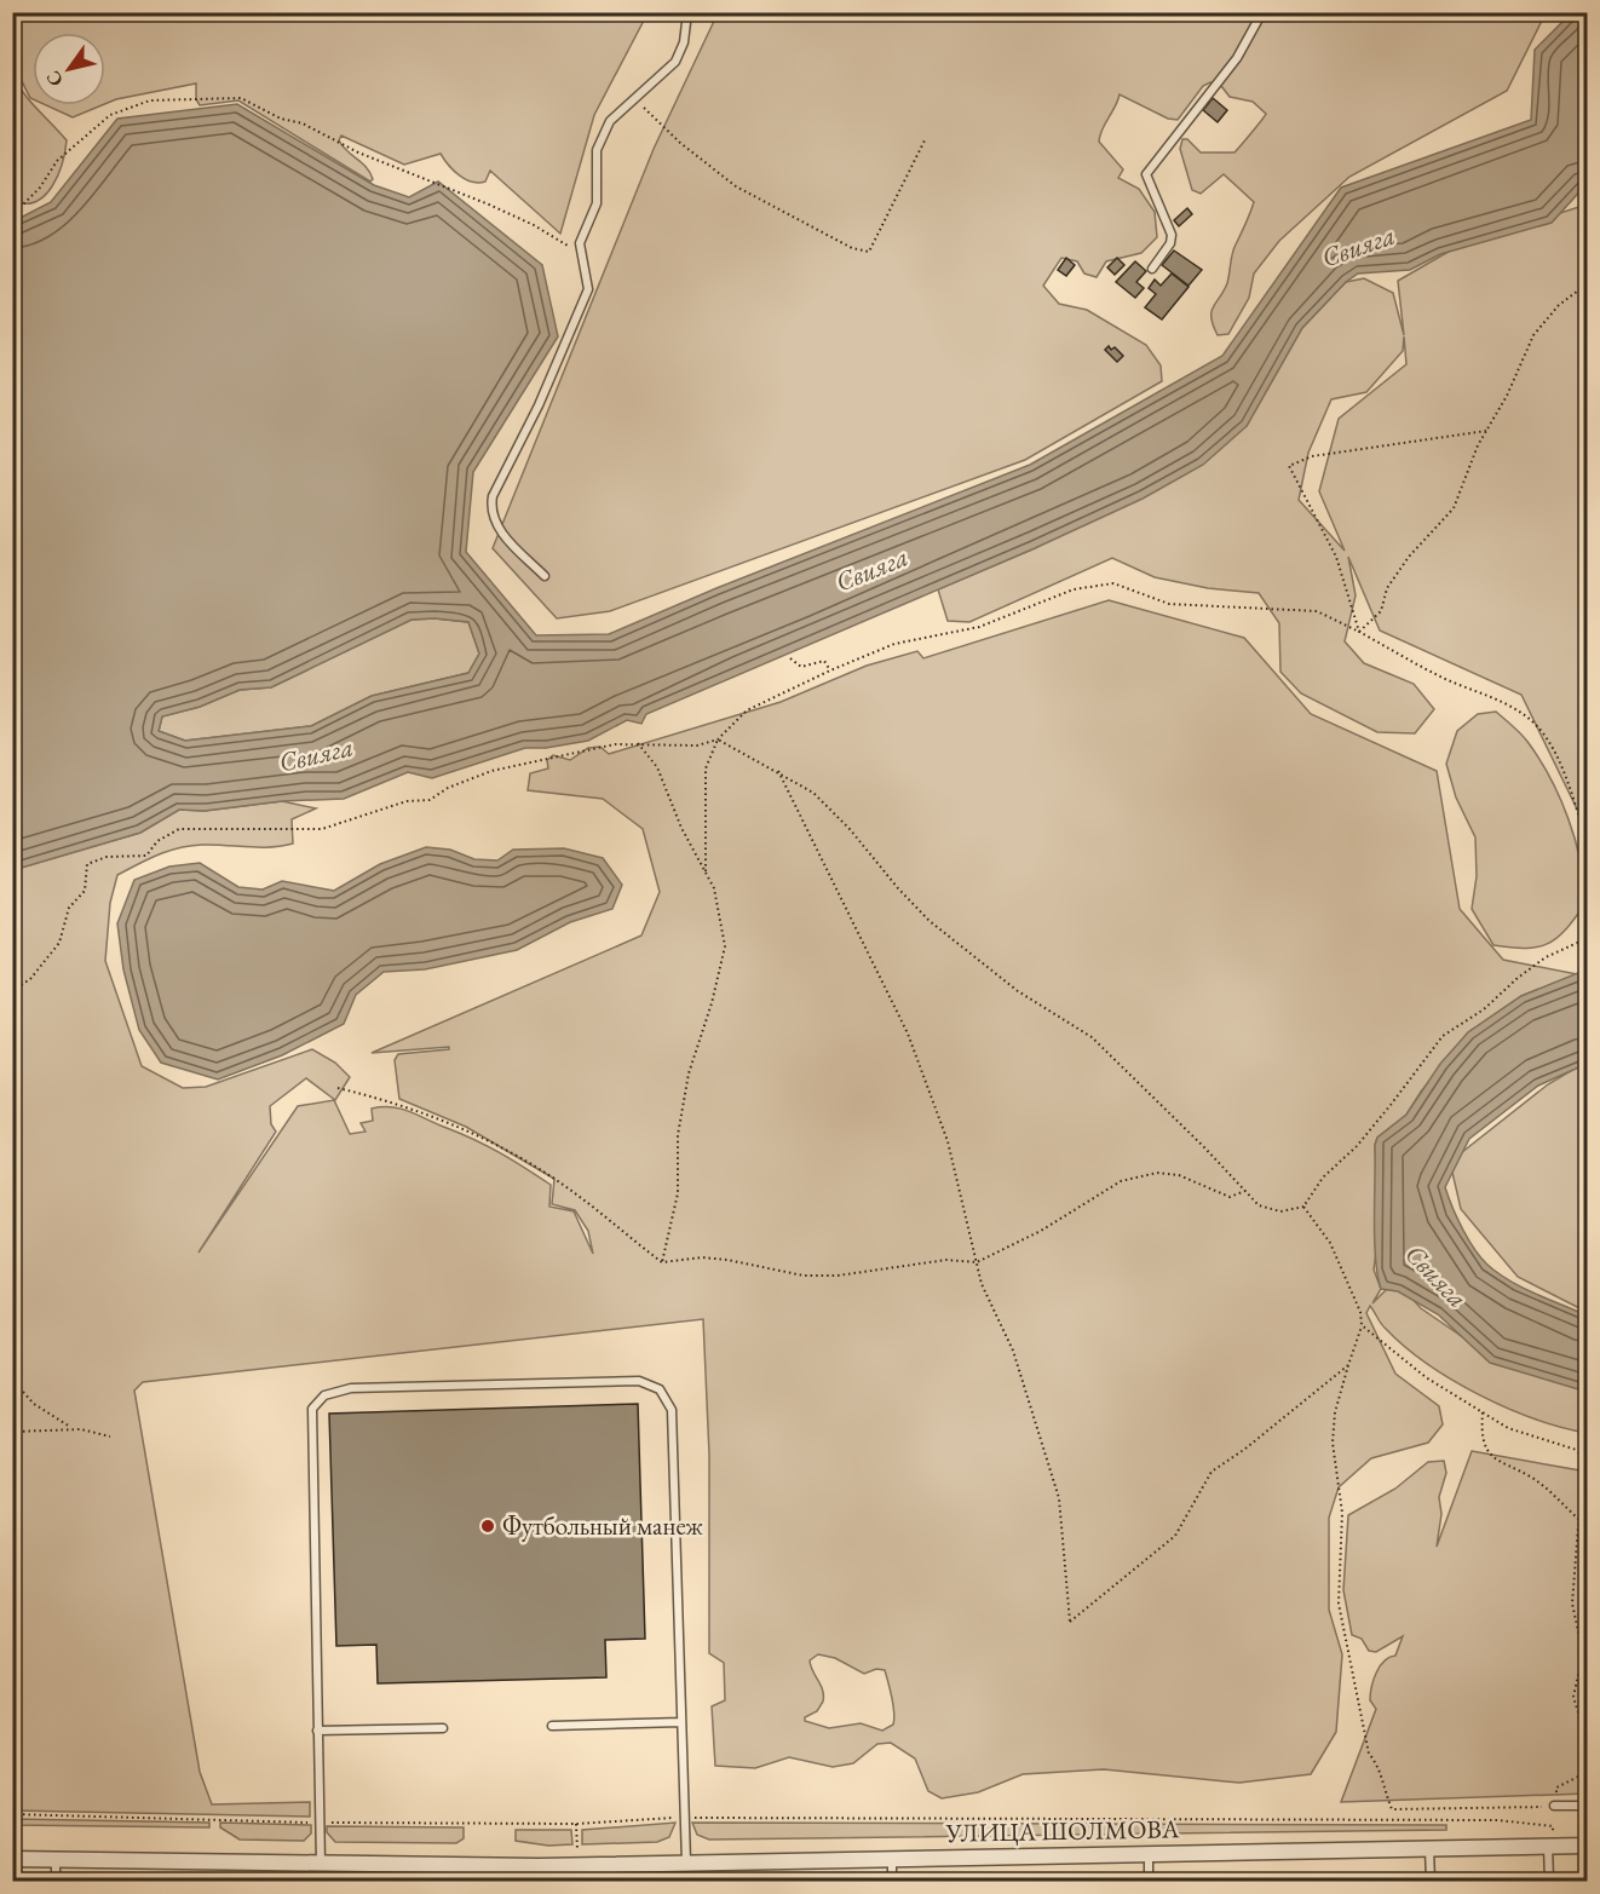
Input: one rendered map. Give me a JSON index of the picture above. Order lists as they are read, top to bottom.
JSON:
{
  "streets": {
    "street": ["УЛИЦА ШОЛМОВА"]
  },
  "water": ["Свияга"],
  "places": ["Футбольный манеж"],
  "north": "bottom left"
}
